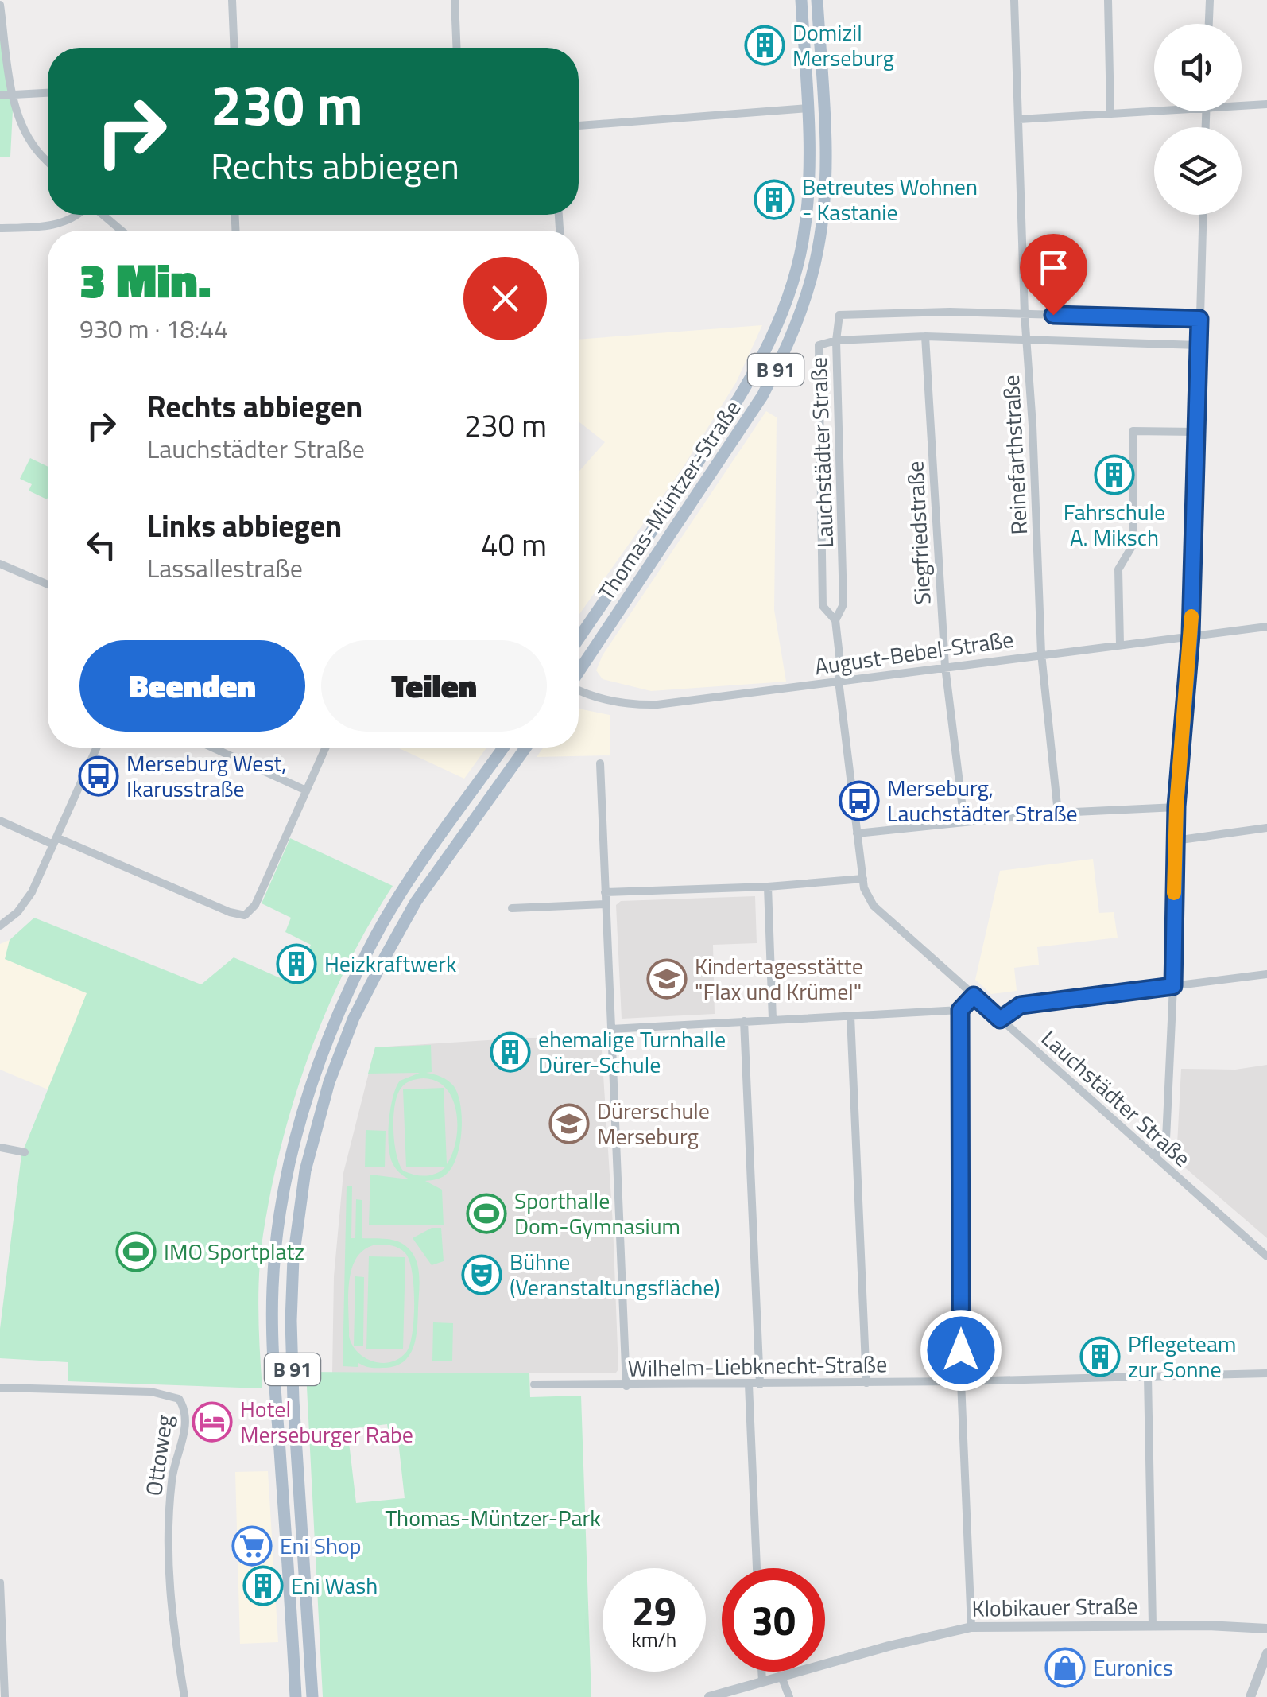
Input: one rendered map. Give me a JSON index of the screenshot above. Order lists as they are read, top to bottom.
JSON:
{
  "streets": {
    "main road": ["B 91", "Thomas-Müntzer-Straße"],
    "street": [
      "Lauchstädter Straße",
      "Reinefarthstraße",
      "Siegfriedstraße",
      "August-Bebel-Straße",
      "Wilhelm-Liebknecht-Straße",
      "Ottoweg",
      "Klobikauer Straße"
    ]
  },
  "crossings": [
    ["Lauchstädter Straße", "August-Bebel-Straße"],
    ["Reinefarthstraße", "August-Bebel-Straße"],
    ["Siegfriedstraße", "August-Bebel-Straße"]
  ],
  "parks": ["Thomas-Müntzer-Park"],
  "places": {
    "building": [
      "Domizil Merseburg",
      "Betreutes Wohnen - Kastanie",
      "Fahrschule A. Miksch",
      "Heizkraftwerk",
      "ehemalige Turnhalle Dürer-Schule",
      "Pflegeteam zur Sonne",
      "Eni Wash"
    ],
    "bus stop": ["Merseburg West, Ikarusstraße", "Merseburg, Lauchstädter Straße"],
    "school or university": ["Kindertagesstätte \"Flax und Krümel\"", "Dürerschule Merseburg"],
    "sports": ["Sporthalle Dom-Gymnasium", "IMO Sportplatz"],
    "theatre": ["Bühne (Veranstaltungsfläche)"],
    "hotel": ["Hotel Merseburger Rabe"],
    "supermarket": ["Eni Shop"],
    "shop": ["Euronics"]
  },
  "page": {
    "turn": ["230 m", "Rechts abbiegen"],
    "heading": ["3 Min.", "930 m · 18:44"],
    "list": [
      {
        "name": "Rechts abbiegen",
        "note": "Lauchstädter Straße",
        "value": "230 m"
      },
      {
        "name": "Links abbiegen",
        "note": "Lassallestraße",
        "value": "40 m"
      }
    ],
    "buttons": ["Beenden", "Teilen"],
    "speed": "29 km/h",
    "limit": "30"
  }
}
